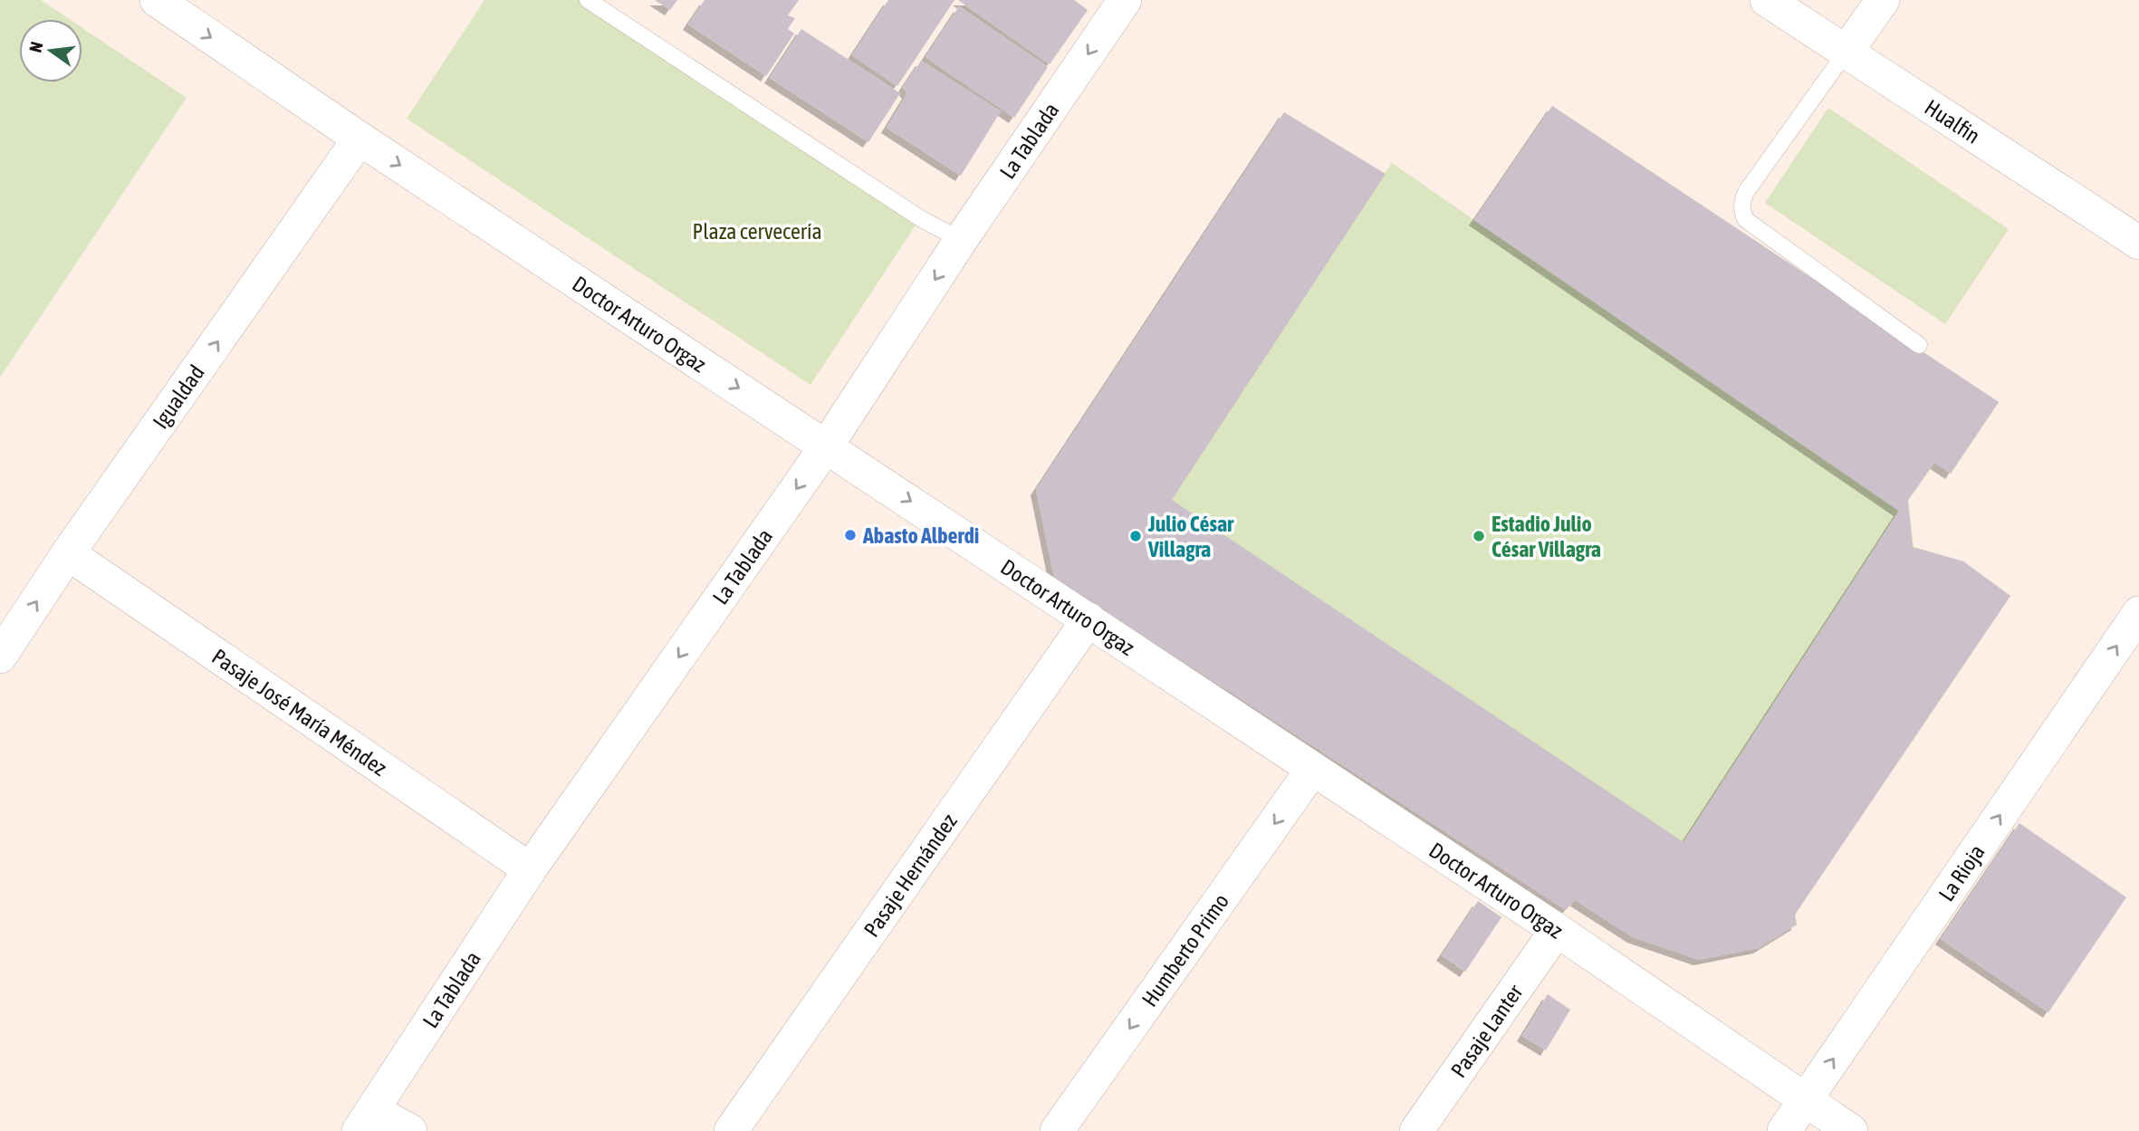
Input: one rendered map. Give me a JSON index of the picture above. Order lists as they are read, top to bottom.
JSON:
{
  "streets": {
    "street": [
      "Hualfin",
      "La Tablada",
      "Doctor Arturo Orgaz",
      "Igualdad",
      "Pasaje José María Méndez",
      "La Rioja",
      "Pasaje Hernández",
      "Humberto Primo",
      "Pasaje Lanter"
    ]
  },
  "crossings": [
    ["La Tablada", "Doctor Arturo Orgaz"],
    ["La Tablada", "Pasaje José María Méndez"],
    ["Doctor Arturo Orgaz", "Igualdad"],
    ["Doctor Arturo Orgaz", "La Rioja"],
    ["Doctor Arturo Orgaz", "Pasaje Hernández"],
    ["Doctor Arturo Orgaz", "Humberto Primo"],
    ["Doctor Arturo Orgaz", "Pasaje Lanter"],
    ["Igualdad", "Pasaje José María Méndez"]
  ],
  "one_way": [
    "La Tablada",
    "Doctor Arturo Orgaz",
    "Igualdad",
    "La Rioja",
    "Humberto Primo"
  ],
  "parks": ["Plaza cervecería"],
  "places": ["Abasto Alberdi", "Julio César Villagra", "Estadio Julio César Villagra"],
  "north": "left"
}
